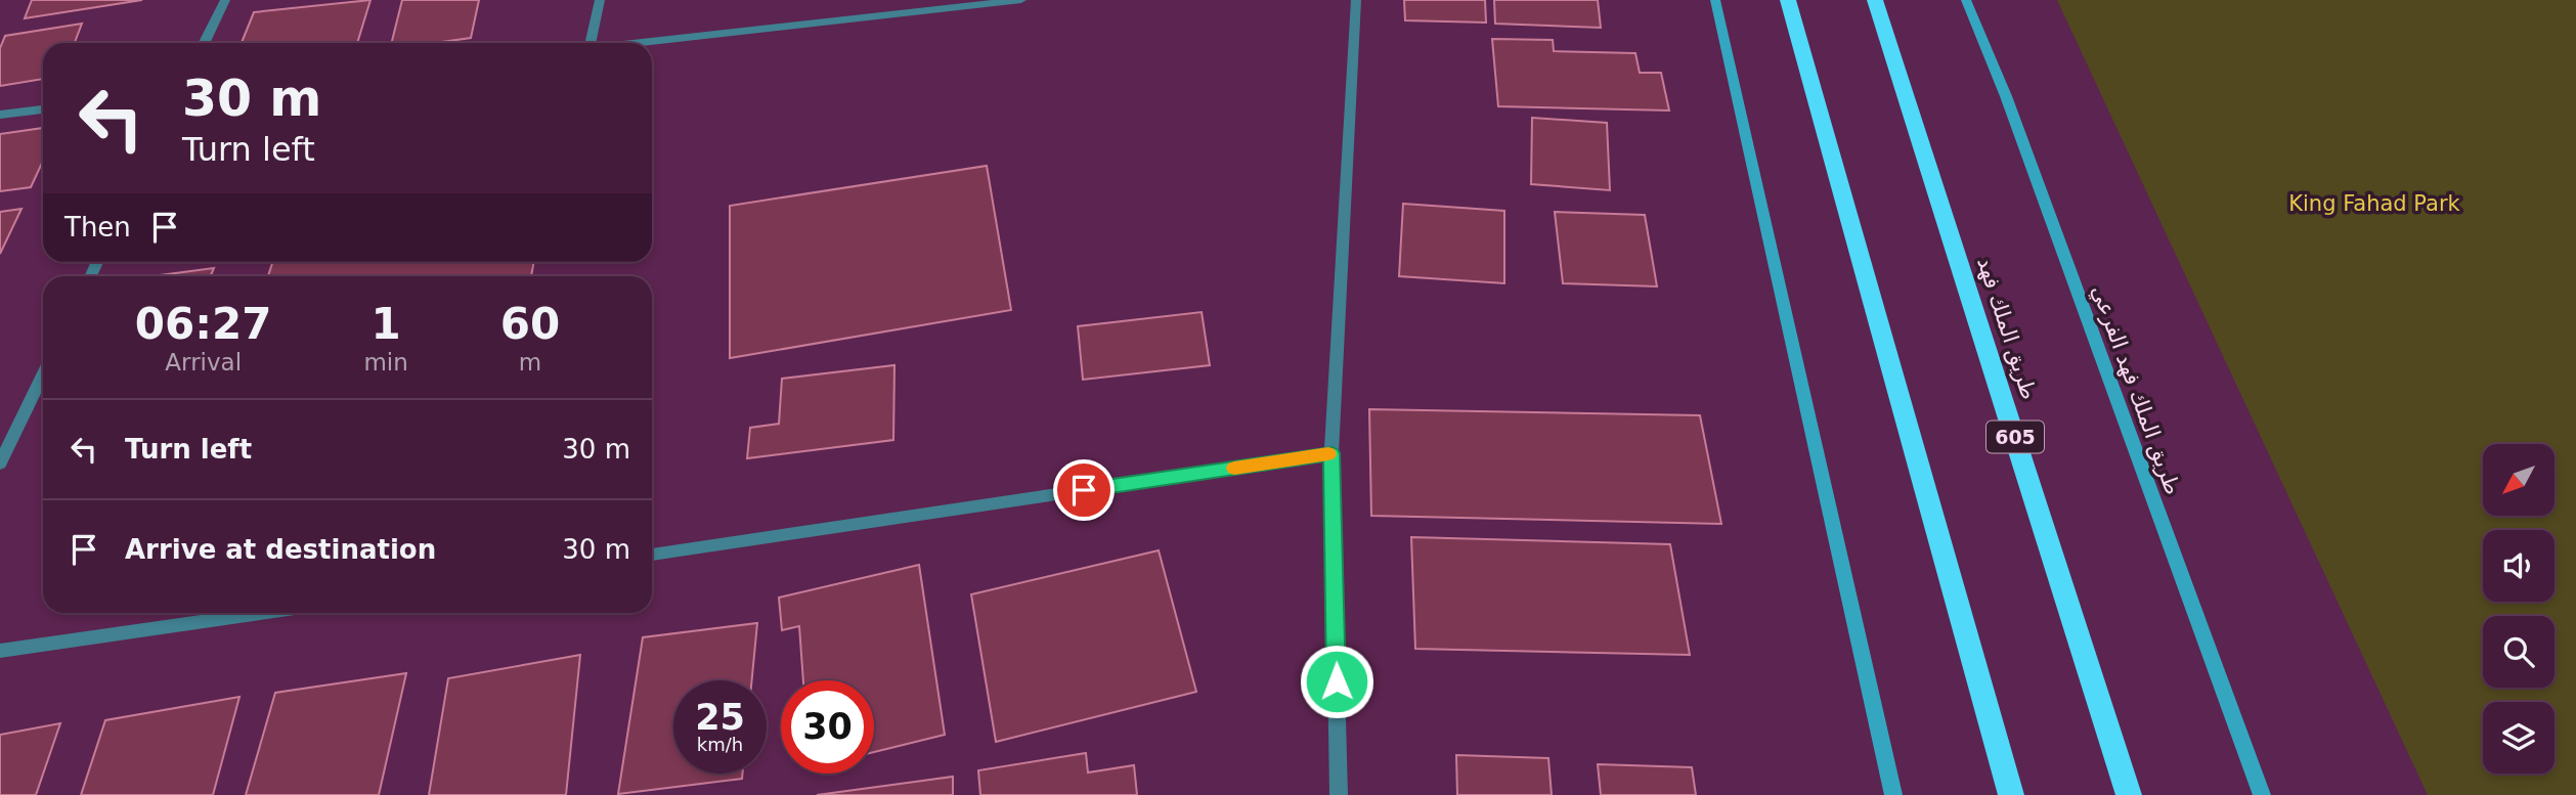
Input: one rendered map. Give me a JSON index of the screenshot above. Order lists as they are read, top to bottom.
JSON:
{
  "streets": {
    "highway": ["طريق الملك فهد", "605"],
    "main road": ["طريق الملك فهد الفرعي"]
  },
  "parks": ["King Fahad Park"],
  "north": "bottom left",
  "page": {
    "turn": ["30 m", "Turn left"],
    "then": "Then",
    "eta": [
      "06:27",
      "Arrival",
      "1",
      "min",
      "60",
      "m"
    ],
    "list": [
      {
        "name": "Turn left",
        "value": "30 m"
      },
      {
        "name": "Arrive at destination",
        "value": "30 m"
      }
    ],
    "speed": "25 km/h",
    "limit": "30"
  }
}
